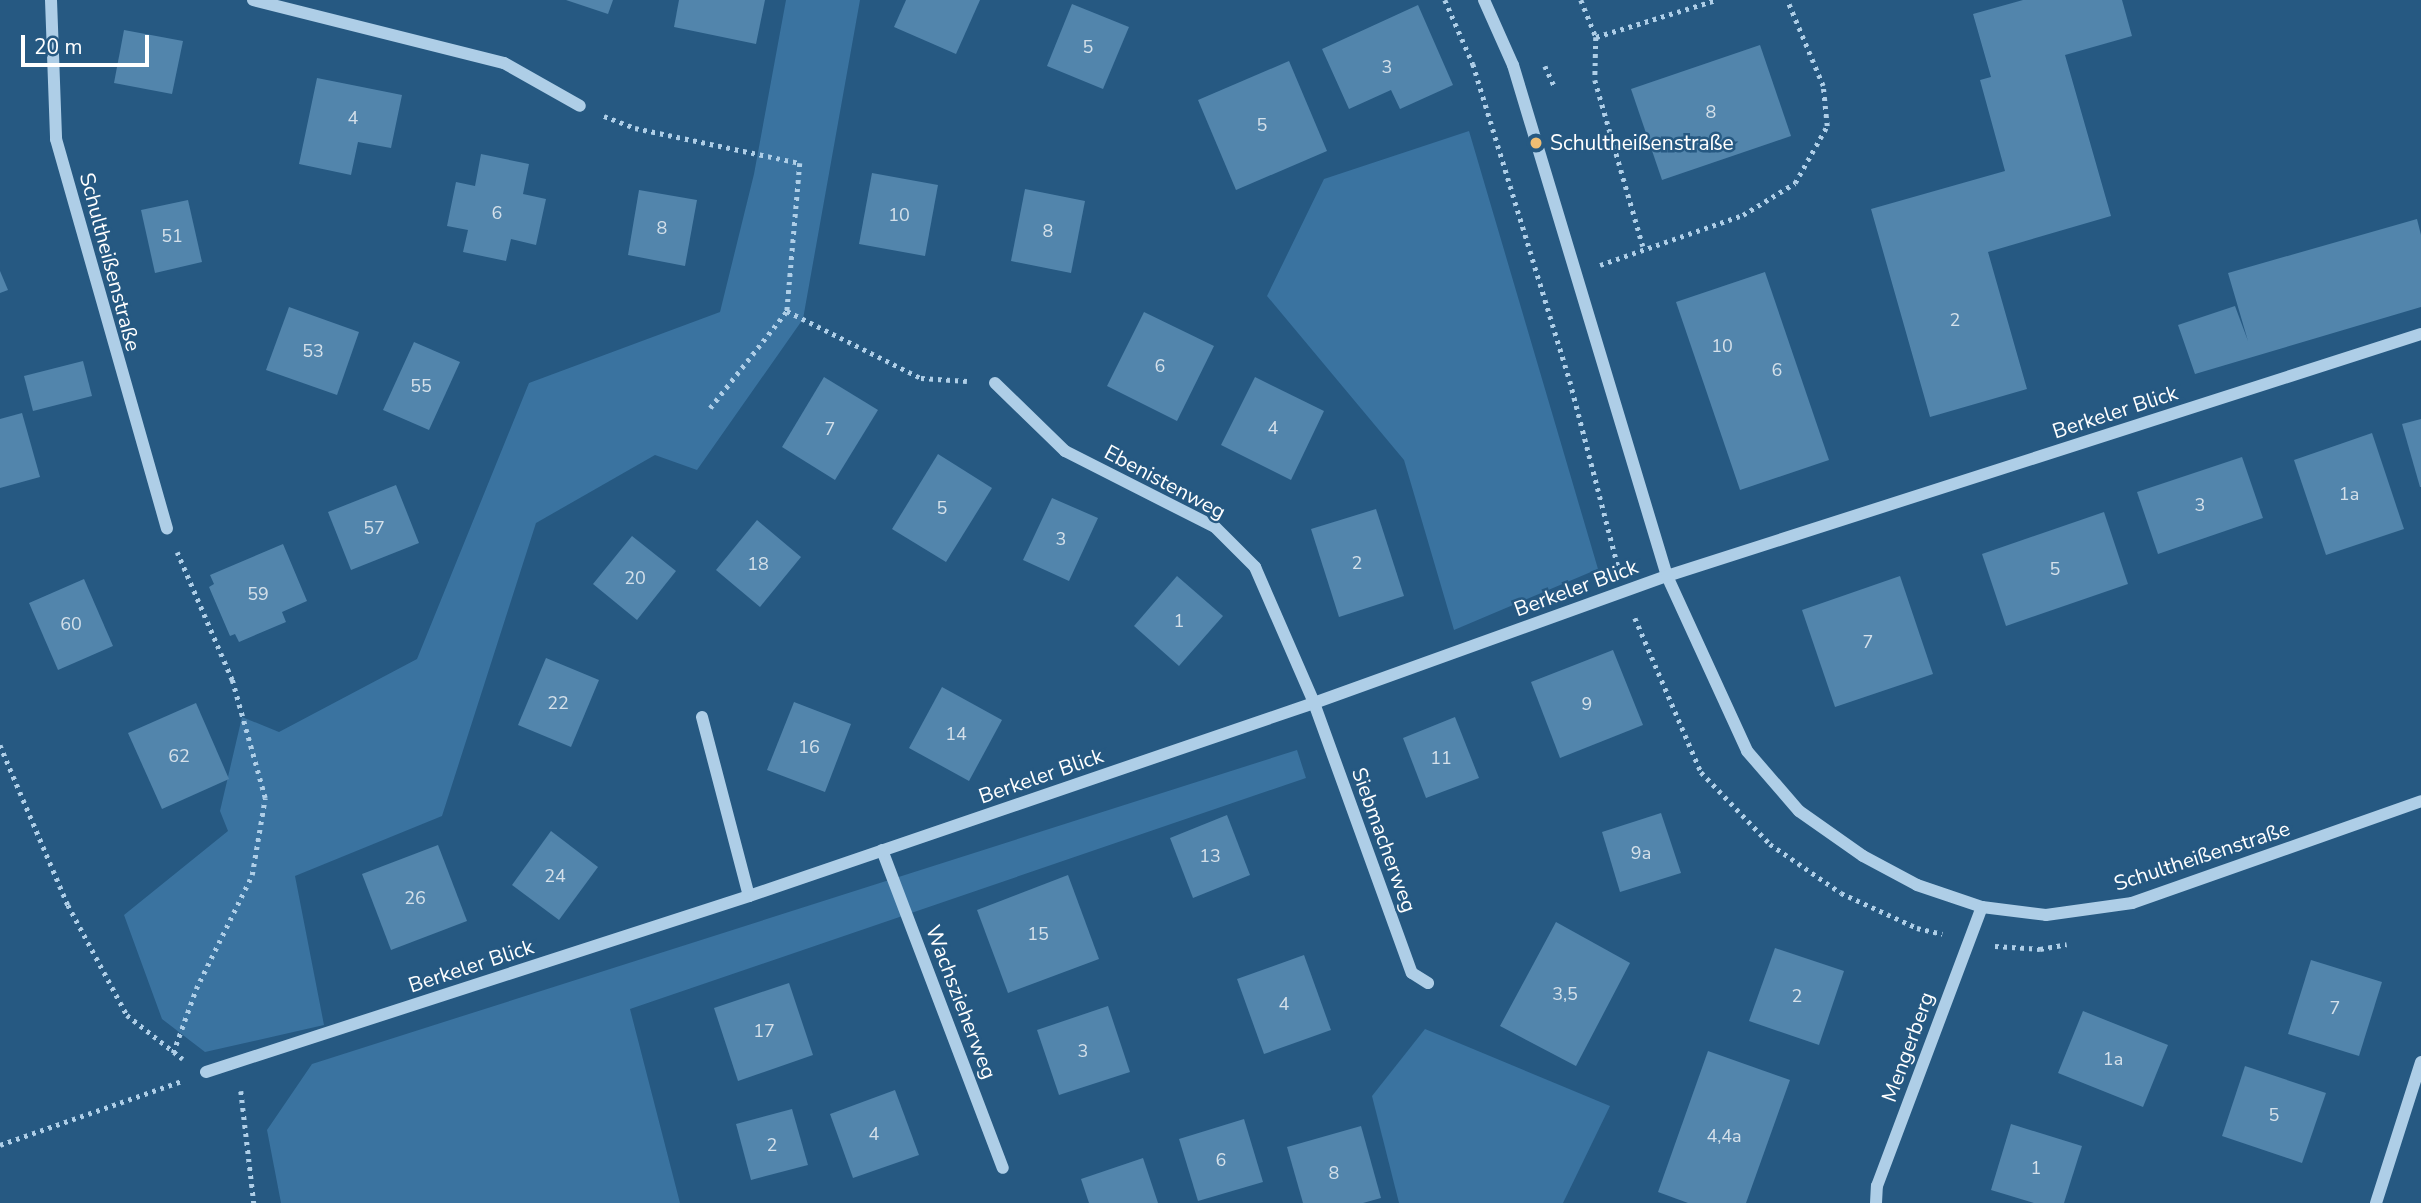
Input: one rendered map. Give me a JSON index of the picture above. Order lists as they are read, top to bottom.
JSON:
{
  "streets": {
    "street": [
      "Schultheißenstraße",
      "Berkeler Blick",
      "Ebenistenweg",
      "Siebmacherweg",
      "Wachszieherweg",
      "Mengerberg"
    ]
  },
  "crossings": [
    ["Schultheißenstraße", "Berkeler Blick"],
    ["Schultheißenstraße", "Mengerberg"],
    ["Berkeler Blick", "Ebenistenweg"],
    ["Berkeler Blick", "Siebmacherweg"],
    ["Berkeler Blick", "Wachszieherweg"],
    ["Ebenistenweg", "Siebmacherweg"]
  ],
  "places": ["Schultheißenstraße"],
  "house_numbers": [
    "5",
    "3",
    "8",
    "4",
    "5",
    "6",
    "10",
    "8",
    "8",
    "51",
    "2",
    "10",
    "53",
    "6",
    "6",
    "55",
    "4",
    "7",
    "1a",
    "3",
    "5",
    "57",
    "3",
    "2",
    "18",
    "5",
    "20",
    "59",
    "1",
    "60",
    "7",
    "22",
    "9",
    "14",
    "16",
    "62",
    "11",
    "9a",
    "13",
    "24",
    "26",
    "15",
    "3,5",
    "2",
    "4",
    "7",
    "17",
    "3",
    "1a",
    "5",
    "4",
    "4,4a",
    "2",
    "6",
    "1",
    "8"
  ],
  "scale_bar": "20 m"
}
